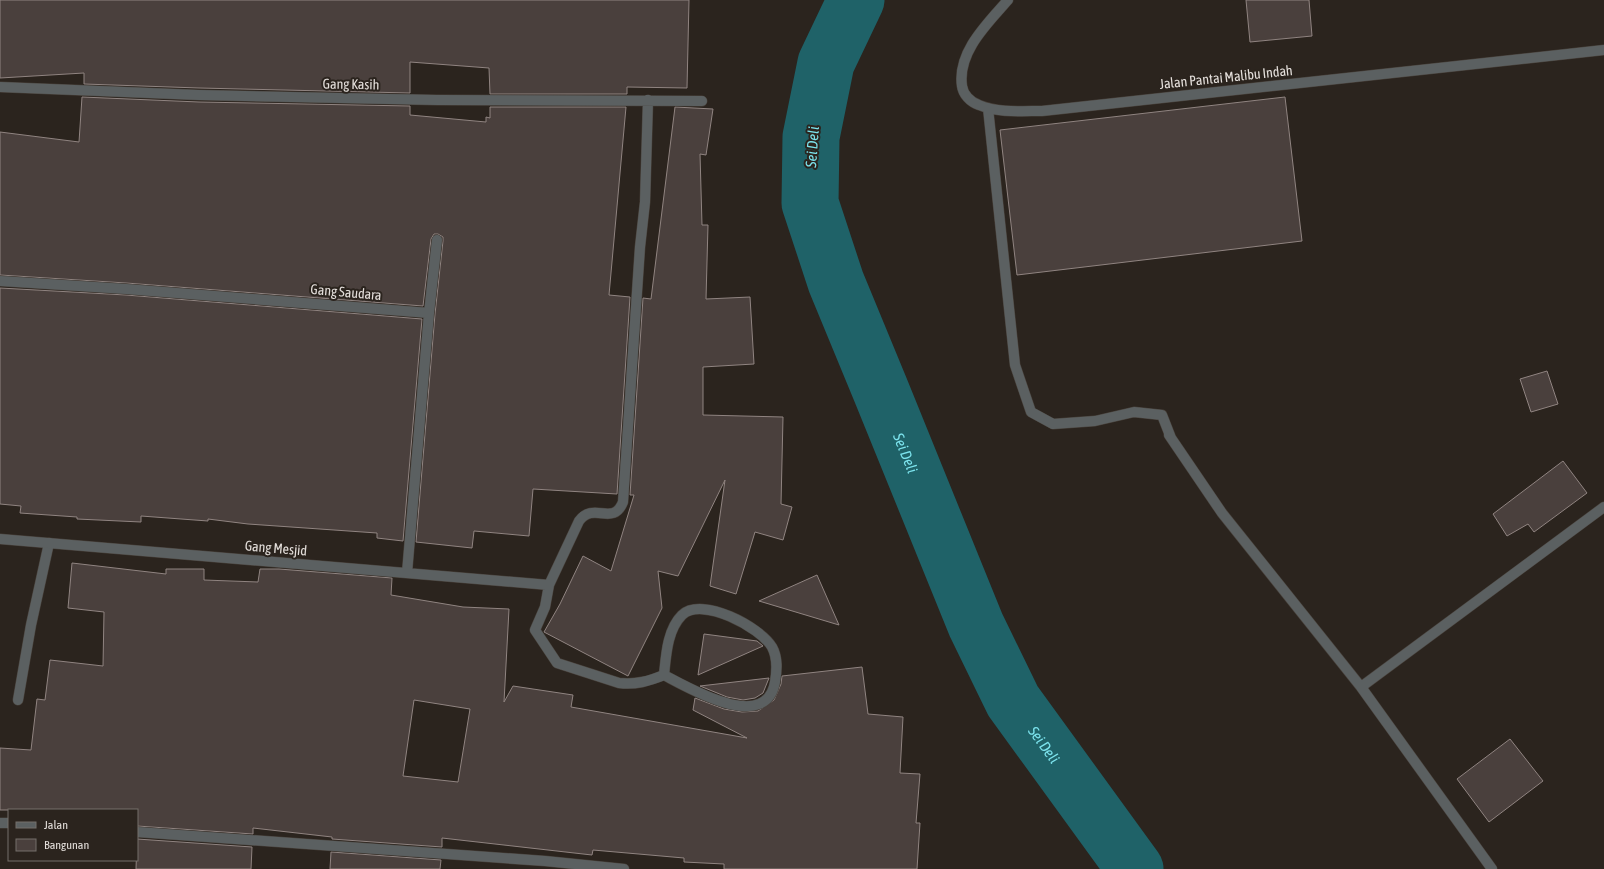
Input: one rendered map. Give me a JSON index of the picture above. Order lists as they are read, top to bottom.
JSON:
{
  "streets": {
    "street": [
      "Jalan Pantai Malibu Indah",
      "Gang Kasih",
      "Gang Saudara",
      "Gang Mesjid"
    ]
  },
  "water": ["Sei Deli"],
  "legend": ["Jalan", "Bangunan"]
}
